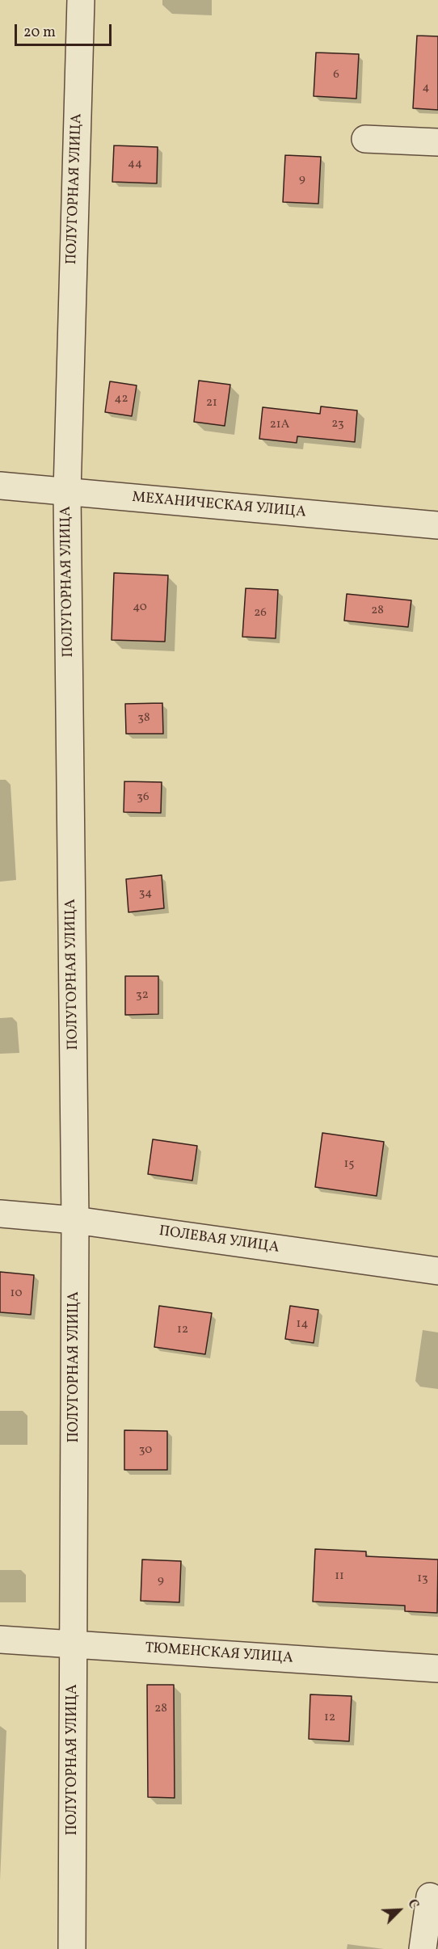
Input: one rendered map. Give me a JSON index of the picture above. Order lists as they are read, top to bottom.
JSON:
{
  "streets": {
    "street": [
      "ПОЛУГОРНАЯ УЛИЦА",
      "МЕХАНИЧЕСКАЯ УЛИЦА",
      "ПОЛЕВАЯ УЛИЦА",
      "ТЮМЕНСКАЯ УЛИЦА"
    ]
  },
  "crossings": [
    ["ПОЛУГОРНАЯ УЛИЦА", "МЕХАНИЧЕСКАЯ УЛИЦА"],
    ["ПОЛУГОРНАЯ УЛИЦА", "ПОЛЕВАЯ УЛИЦА"],
    ["ПОЛУГОРНАЯ УЛИЦА", "ТЮМЕНСКАЯ УЛИЦА"]
  ],
  "house_numbers": [
    "6",
    "4",
    "44",
    "9",
    "42",
    "21",
    "23",
    "21А",
    "40",
    "28",
    "26",
    "38",
    "36",
    "34",
    "32",
    "15",
    "10",
    "14",
    "12",
    "30",
    "11",
    "13",
    "9",
    "28",
    "12"
  ],
  "scale_bar": "20 m",
  "north": "top right"
}
